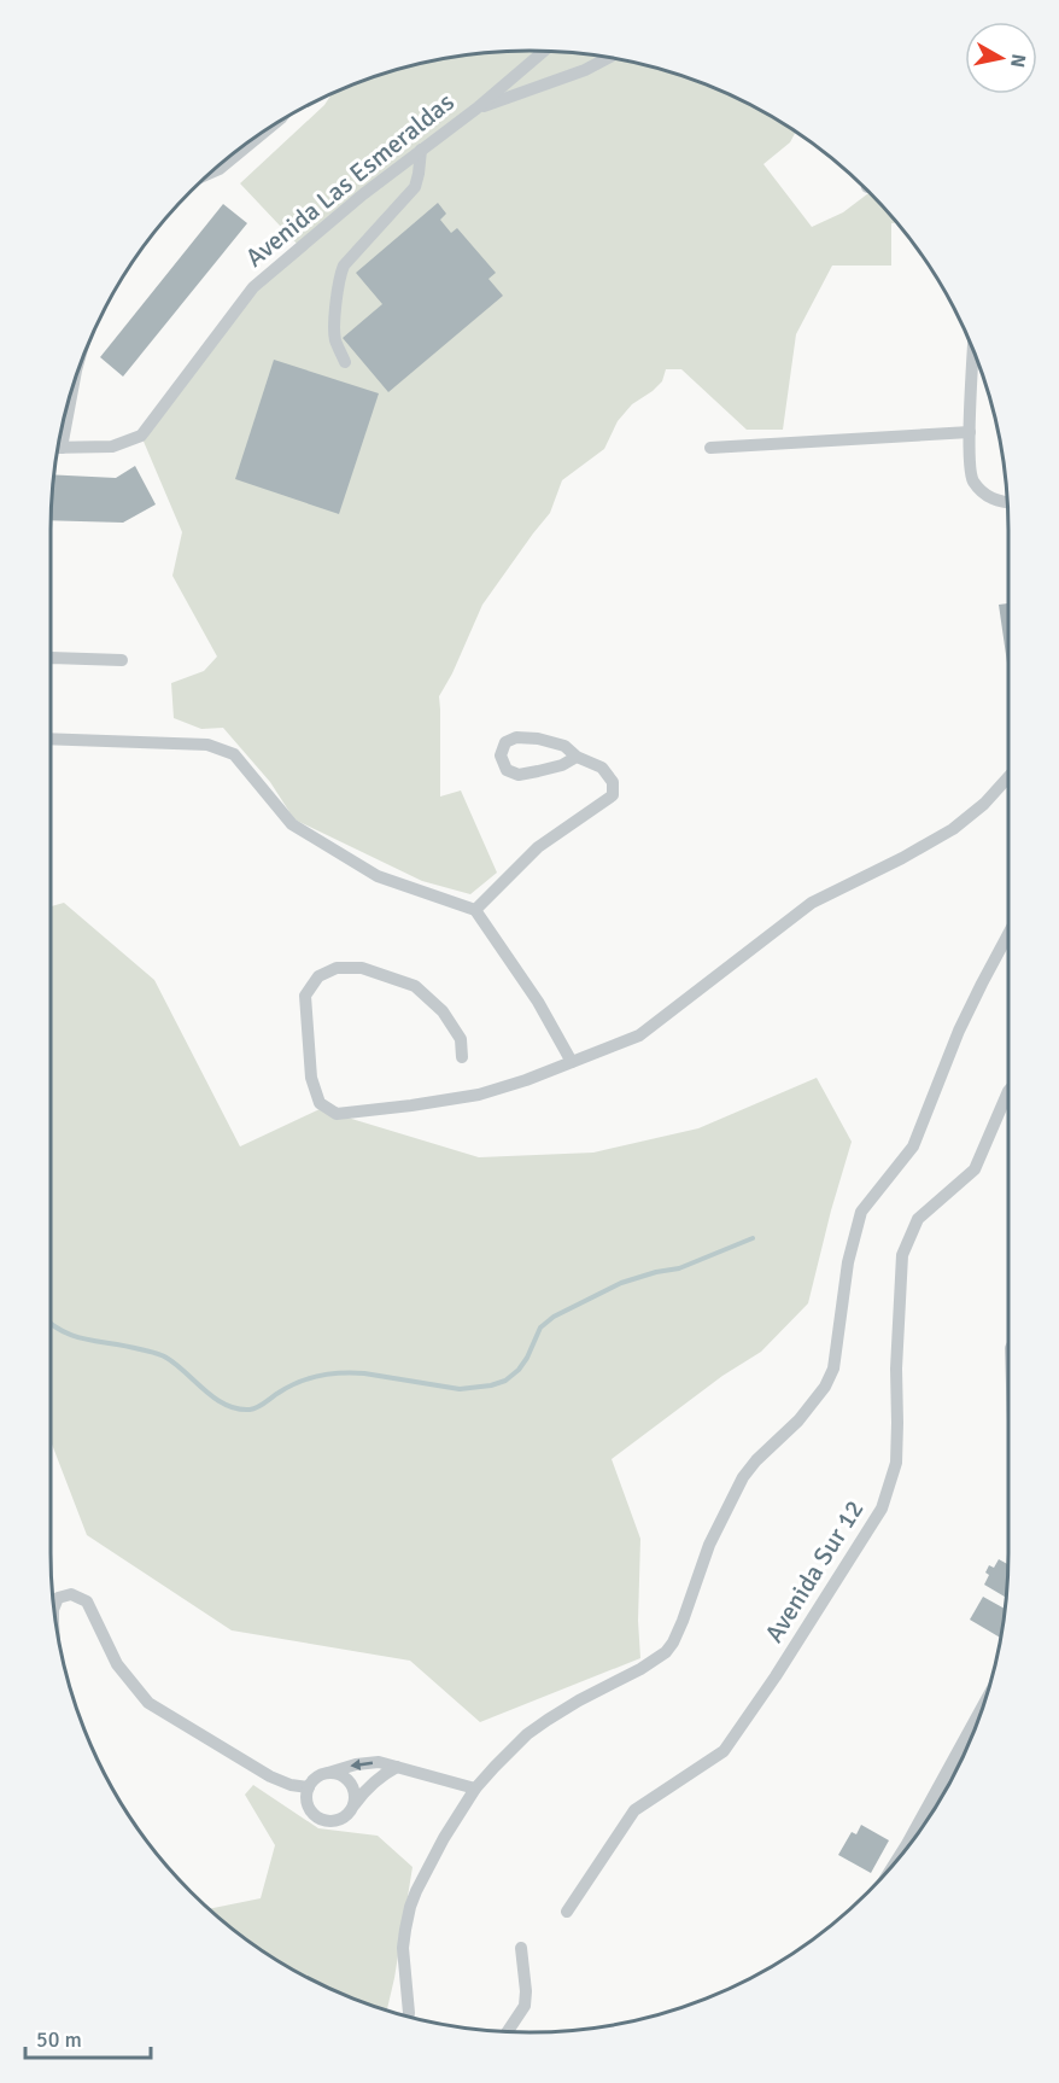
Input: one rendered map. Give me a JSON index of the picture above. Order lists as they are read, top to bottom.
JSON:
{
  "streets": {
    "street": ["Avenida Las Esmeraldas", "Avenida Sur 12"]
  },
  "scale_bar": "50 m",
  "north": "right"
}
